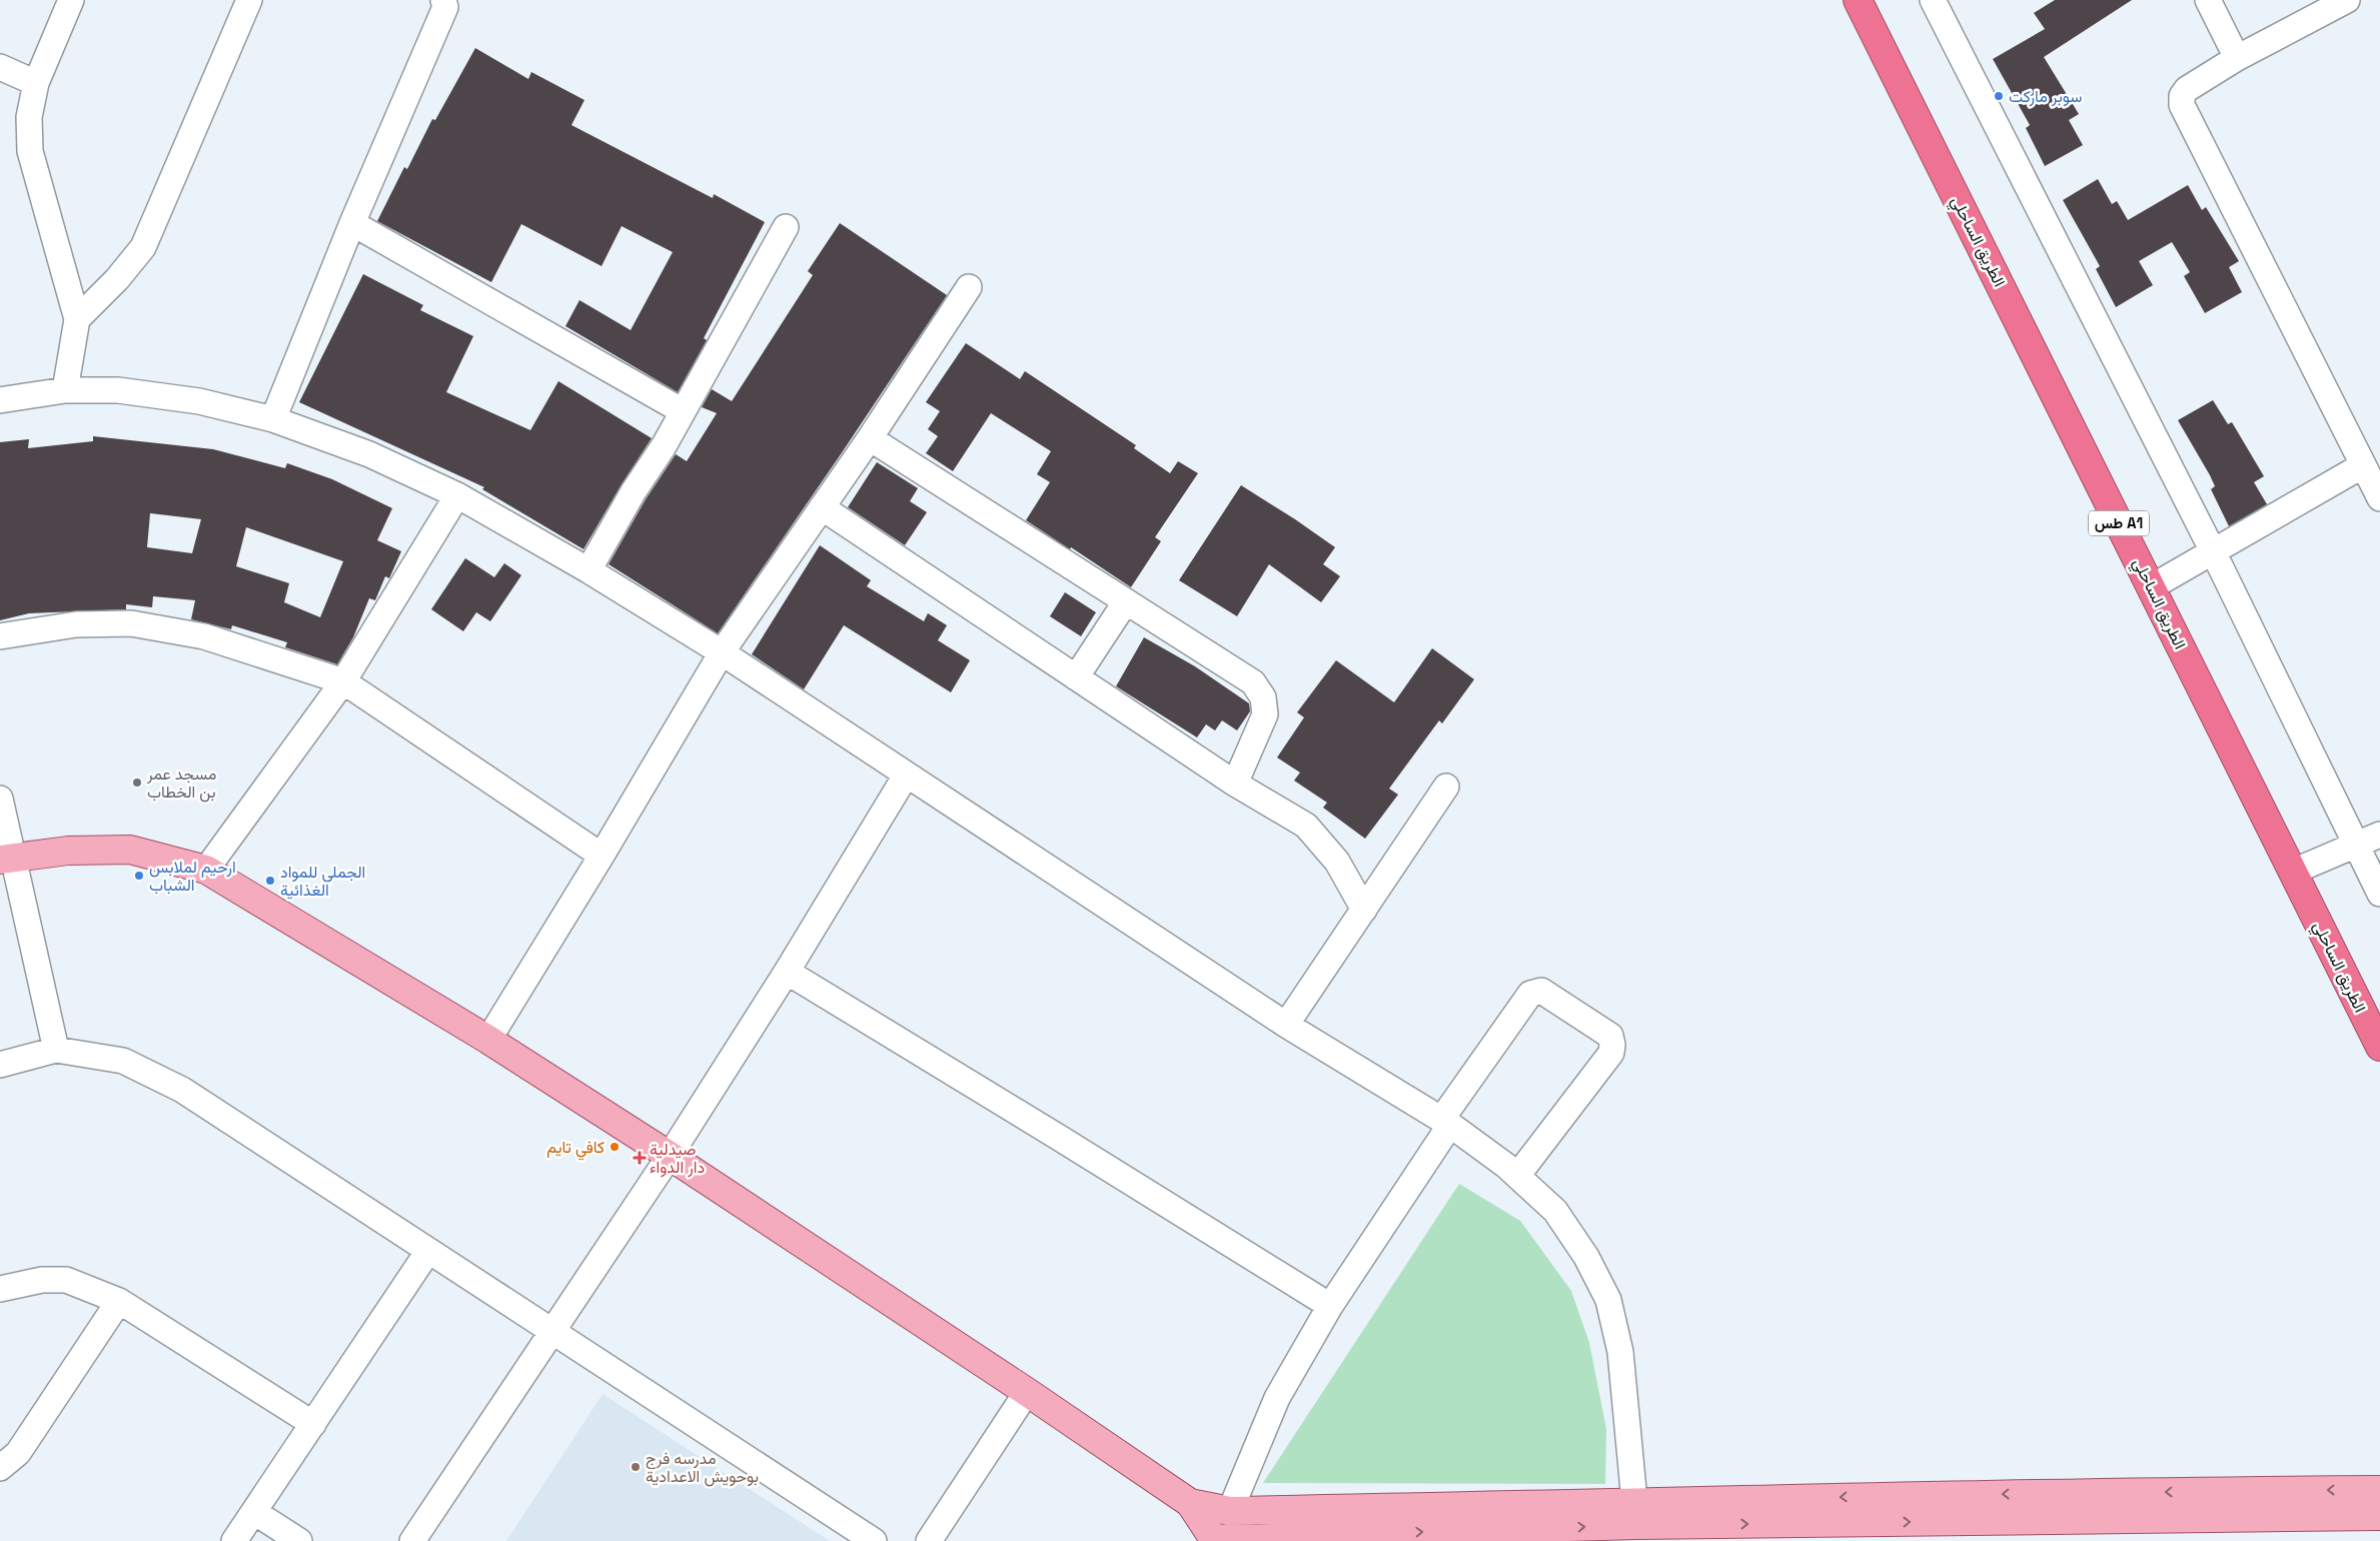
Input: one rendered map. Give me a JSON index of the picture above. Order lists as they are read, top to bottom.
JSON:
{
  "streets": {
    "highway": ["الطريق الساحلي", "طس A1"]
  },
  "places": {
    "other": [
      "سوبر ماركت",
      "مسجد عمر بن الخطاب",
      "ارحيم لملابس الشباب",
      "الجملي للمواد الغذائية",
      "كافي تايم",
      "مدرسه فرج بوحويش الاعدادية"
    ],
    "health": ["صيدلية دار الدواء"]
  }
}
